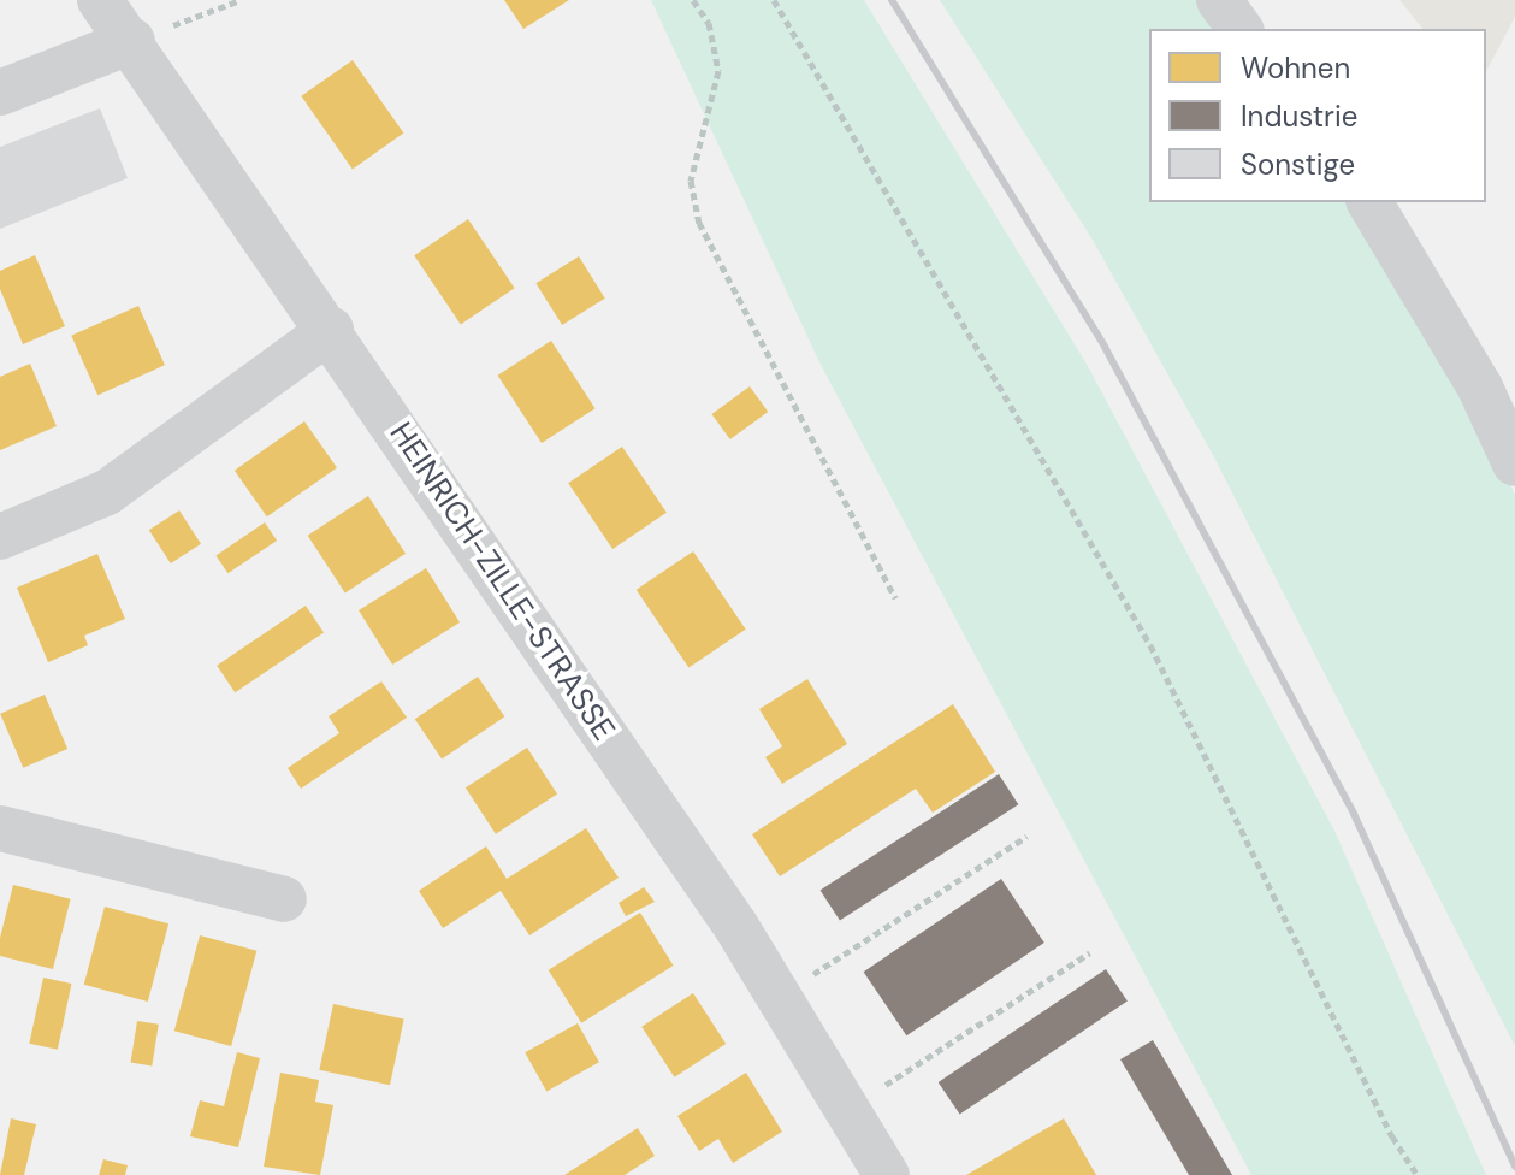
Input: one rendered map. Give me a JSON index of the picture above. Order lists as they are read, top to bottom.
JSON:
{
  "streets": {
    "street": ["HEINRICH-ZILLE-STRASSE"]
  },
  "legend": ["Wohnen", "Industrie", "Sonstige"]
}
